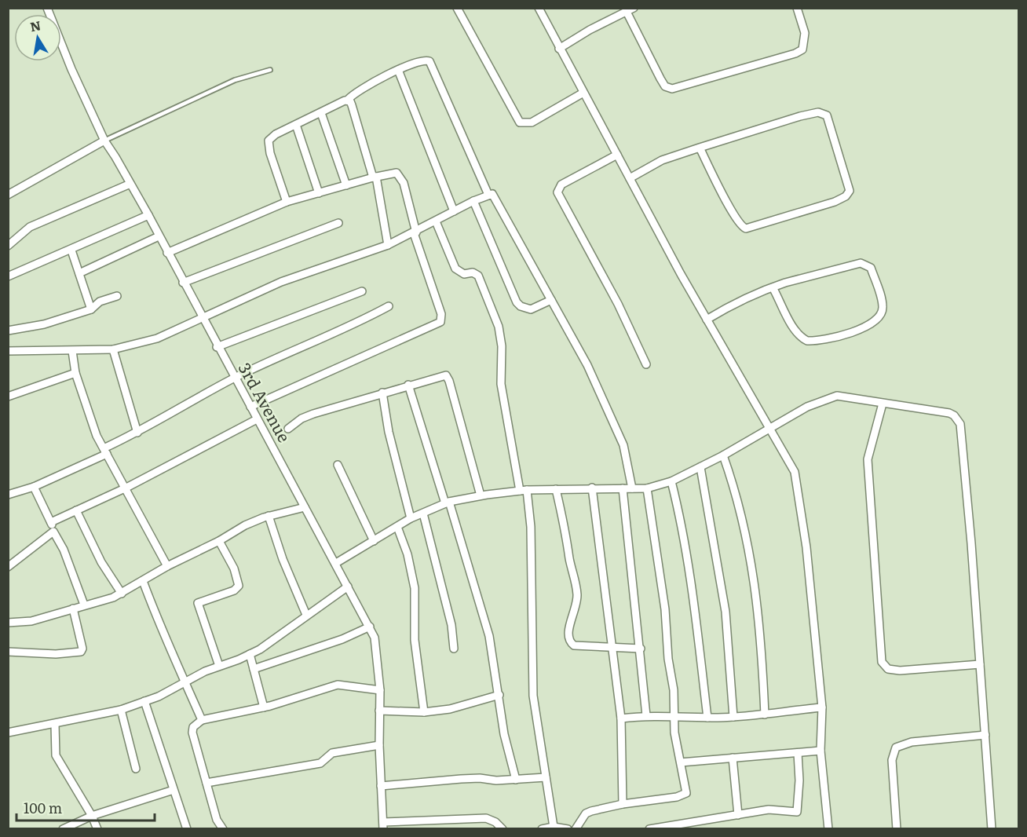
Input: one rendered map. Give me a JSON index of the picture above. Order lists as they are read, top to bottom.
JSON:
{
  "streets": {
    "street": ["3rd Avenue"]
  },
  "scale_bar": "100 m",
  "north": "top"
}
